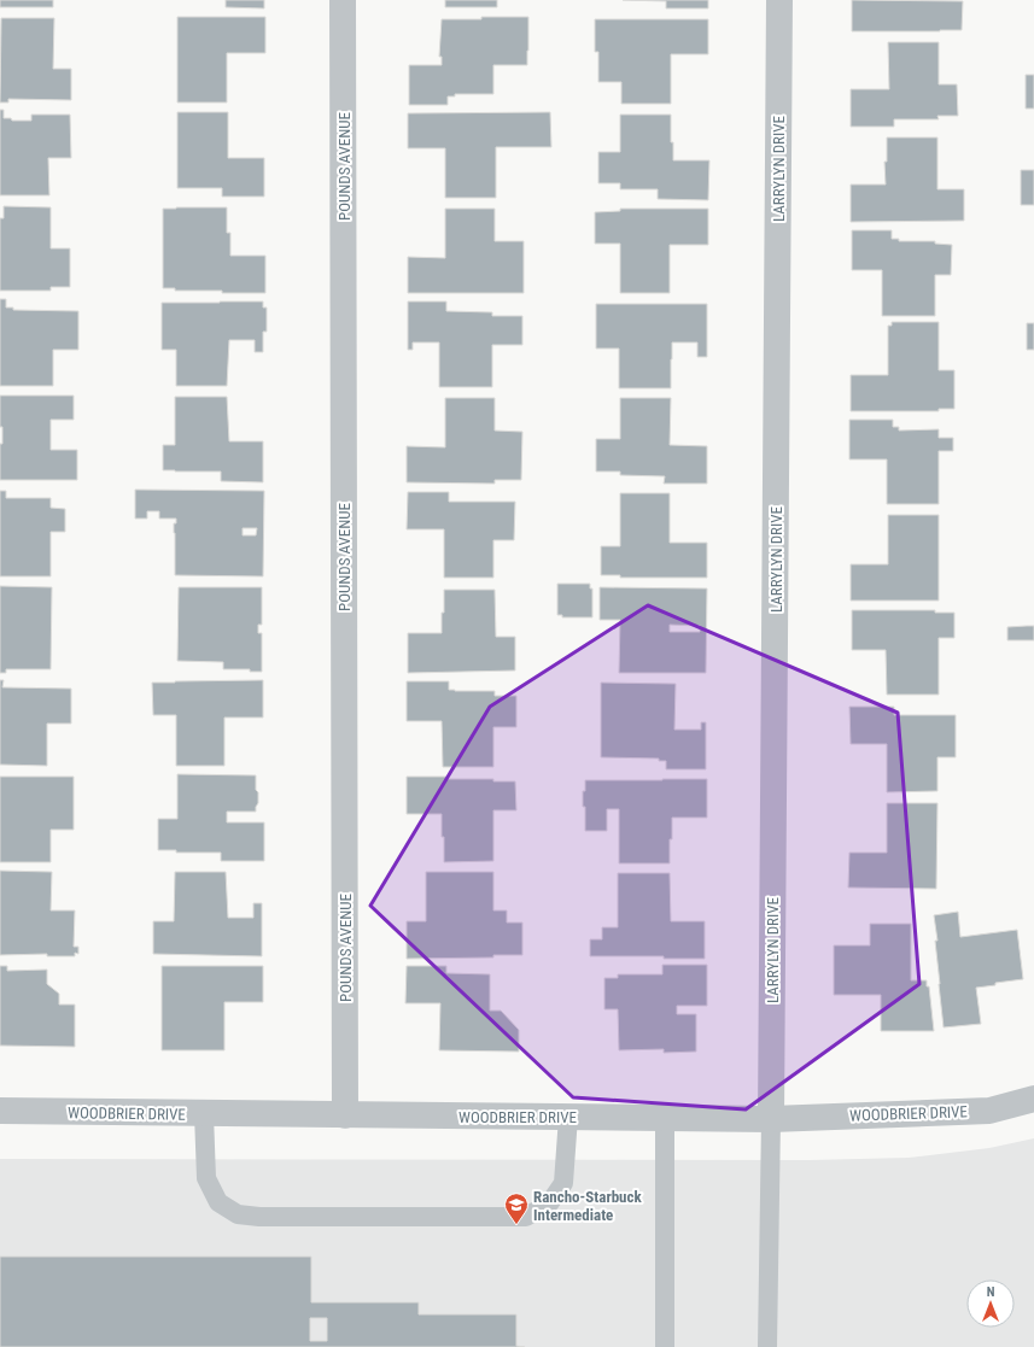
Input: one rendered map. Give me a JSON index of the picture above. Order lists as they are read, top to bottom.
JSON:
{
  "streets": {
    "street": ["POUNDS AVENUE", "LARRYLYN DRIVE", "WOODBRIER DRIVE"]
  },
  "crossings": [
    ["POUNDS AVENUE", "WOODBRIER DRIVE"],
    ["LARRYLYN DRIVE", "WOODBRIER DRIVE"]
  ],
  "places": {
    "school or university": ["Rancho-Starbuck Intermediate"]
  },
  "north": "top"
}
